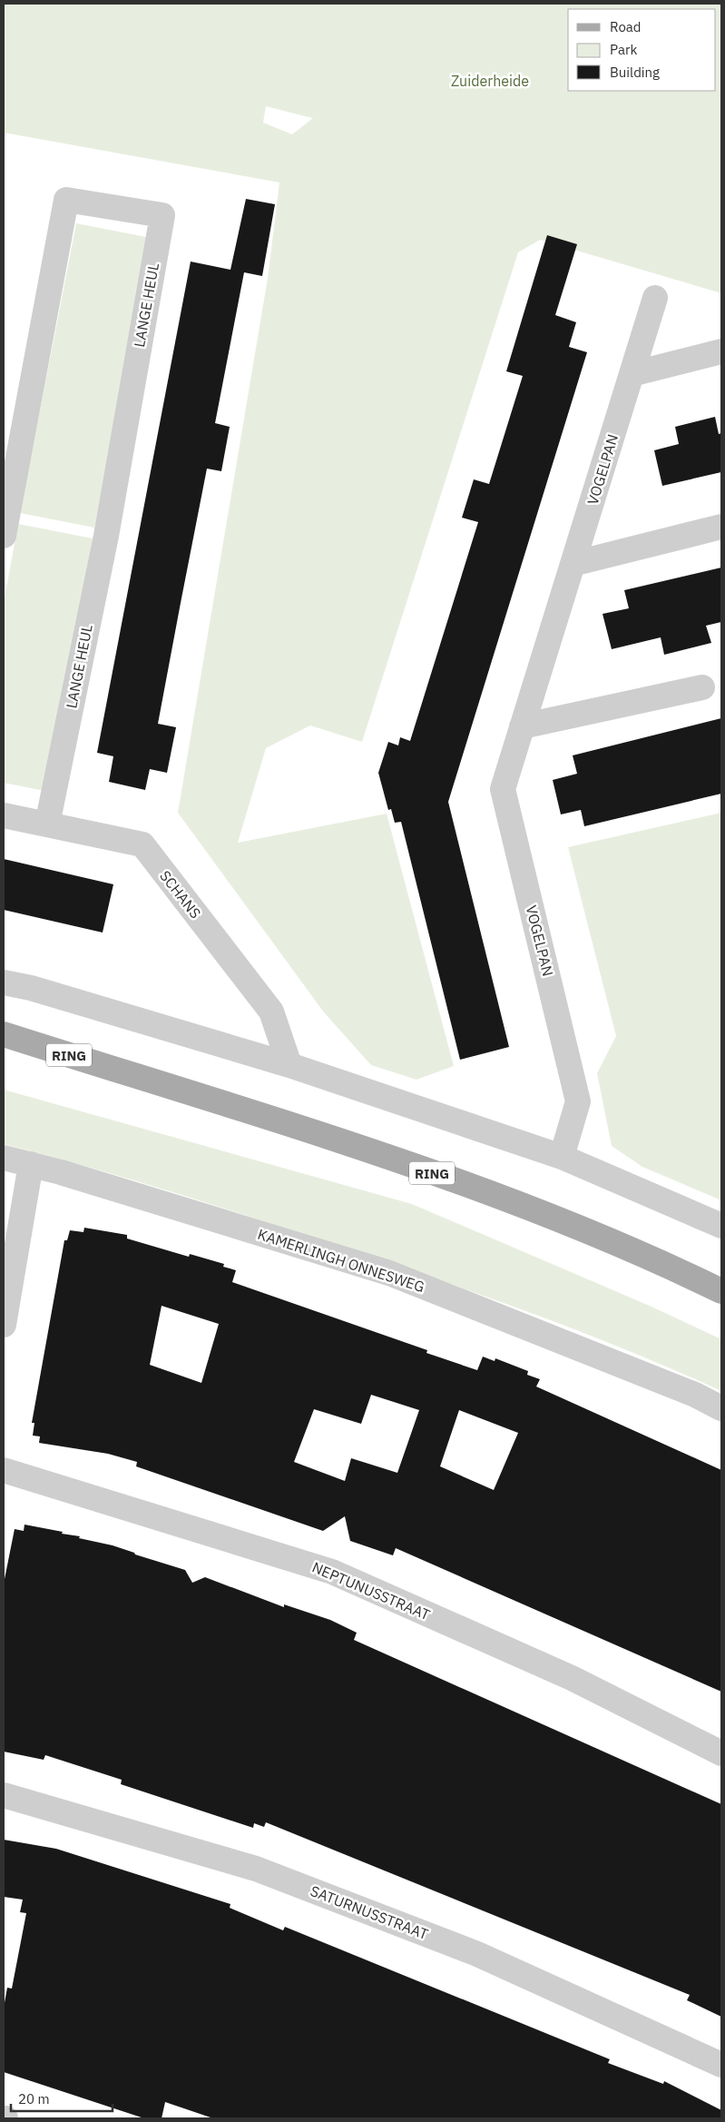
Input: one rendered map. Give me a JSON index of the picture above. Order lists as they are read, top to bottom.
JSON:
{
  "streets": {
    "main road": ["RING"],
    "street": [
      "LANGE HEUL",
      "VOGELPAN",
      "SCHANS",
      "KAMERLINGH ONNESWEG",
      "NEPTUNUSSTRAAT",
      "SATURNUSSTRAAT"
    ]
  },
  "crossings": [
    ["LANGE HEUL", "SCHANS"]
  ],
  "parks": ["Zuiderheide"],
  "legend": ["Road", "Park", "Building"],
  "scale_bar": "20 m"
}
